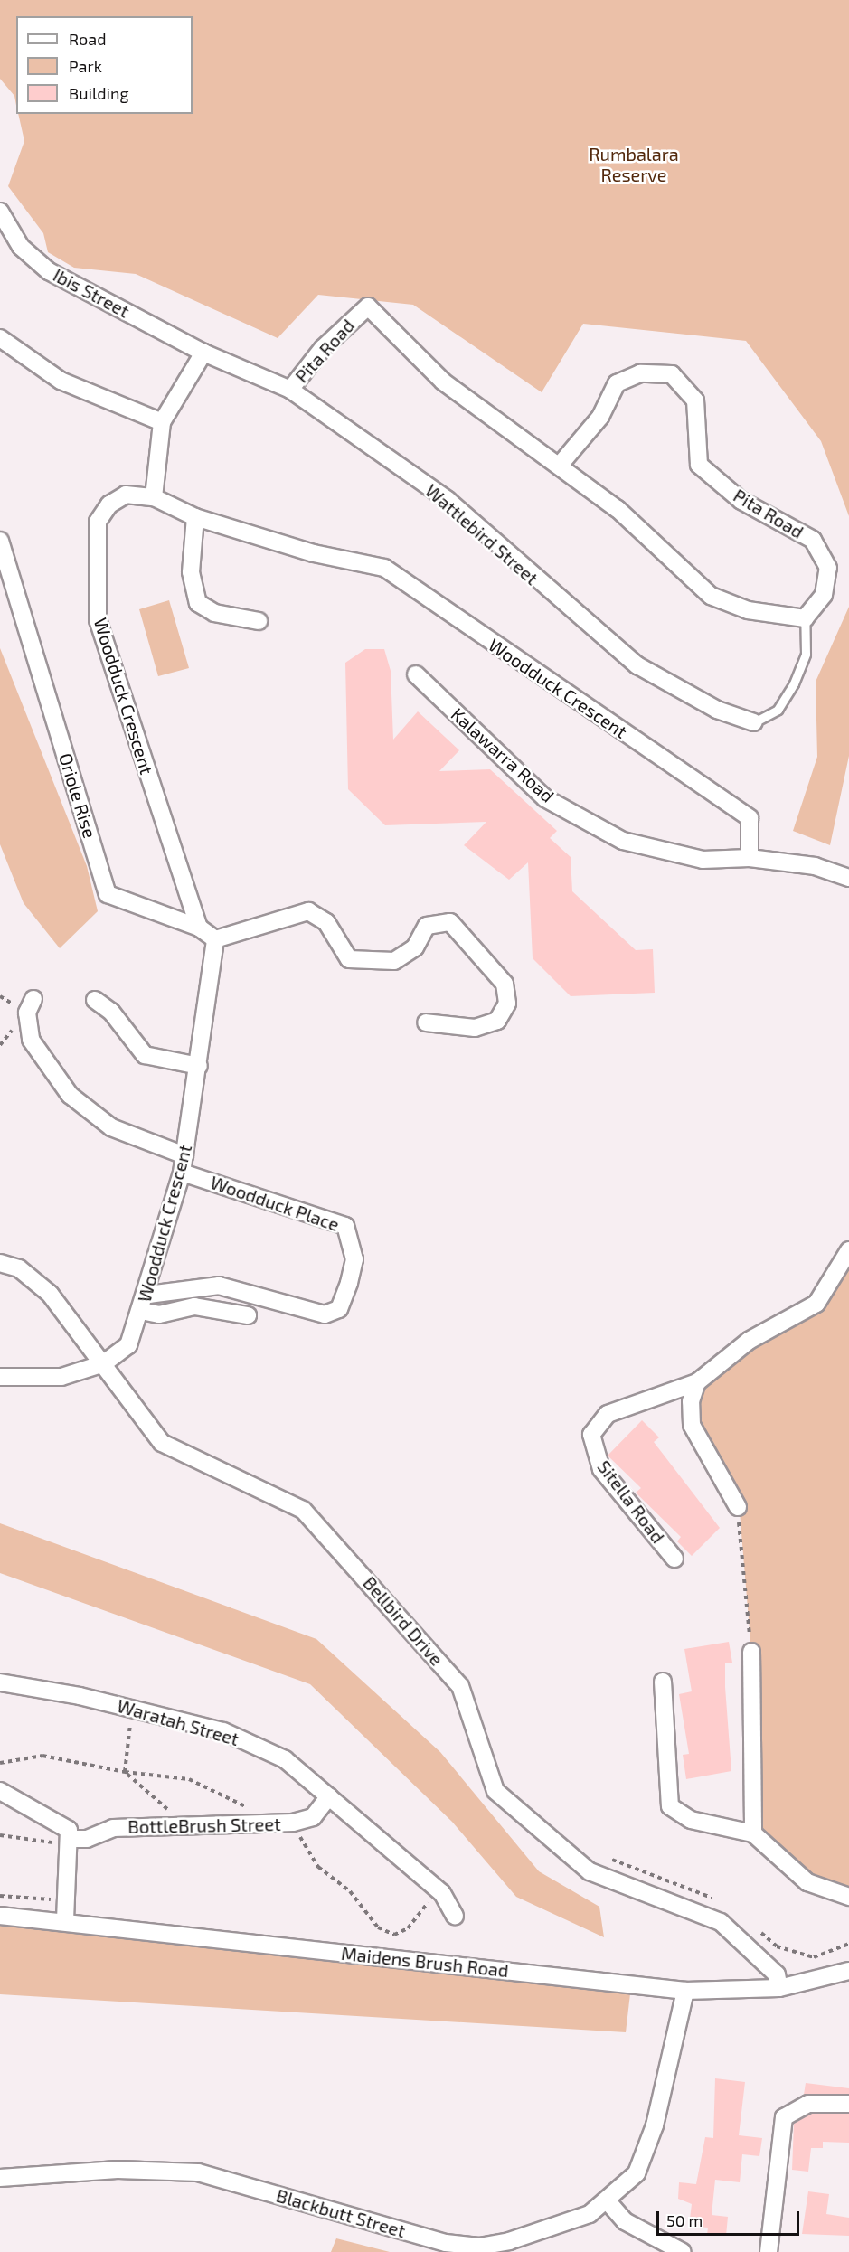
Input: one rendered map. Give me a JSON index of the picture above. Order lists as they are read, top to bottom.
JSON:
{
  "streets": {
    "street": [
      "Ibis Street",
      "Pita Road",
      "Wattlebird Street",
      "Woodduck Crescent",
      "Kalawarra Road",
      "Oriole Rise",
      "Woodduck Place",
      "Sitella Road",
      "Bellbird Drive",
      "Waratah Street",
      "BottleBrush Street",
      "Maidens Brush Road",
      "Blackbutt Street"
    ]
  },
  "crossings": [
    ["Ibis Street", "Wattlebird Street"],
    ["Pita Road", "Wattlebird Street"],
    ["Woodduck Crescent", "Kalawarra Road"],
    ["Woodduck Crescent", "Oriole Rise"],
    ["Woodduck Crescent", "Woodduck Place"],
    ["Woodduck Crescent", "Bellbird Drive"],
    ["Bellbird Drive", "Maidens Brush Road"],
    ["Waratah Street", "BottleBrush Street"],
    ["Maidens Brush Road", "Blackbutt Street"]
  ],
  "parks": ["Rumbalara Reserve"],
  "legend": ["Road", "Park", "Building"],
  "scale_bar": "50 m"
}
